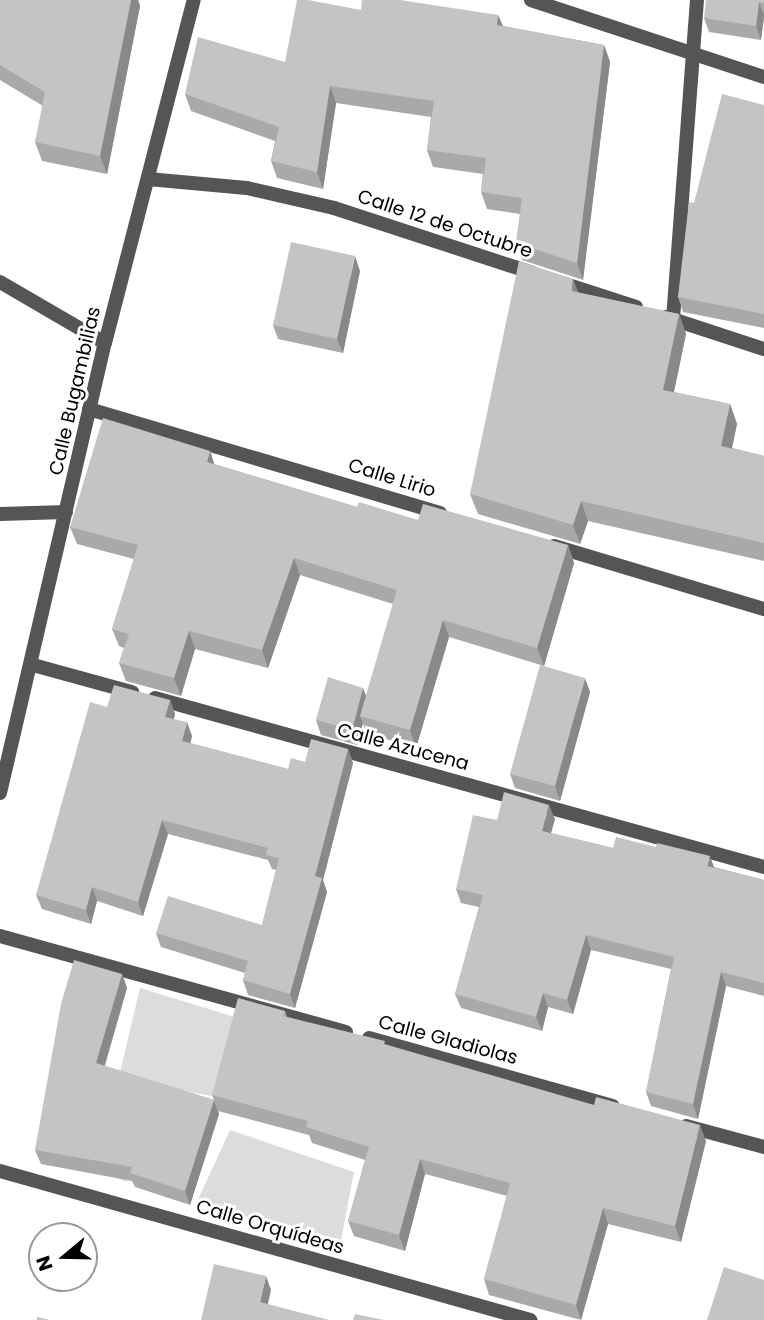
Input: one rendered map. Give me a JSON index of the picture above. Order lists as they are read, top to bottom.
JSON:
{
  "streets": {
    "street": [
      "Calle 12 de Octubre",
      "Calle Bugambilias",
      "Calle Lirio",
      "Calle Azucena",
      "Calle Gladiolas",
      "Calle Orquídeas"
    ]
  },
  "crossings": [
    ["Calle 12 de Octubre", "Calle Bugambilias"],
    ["Calle Bugambilias", "Calle Lirio"],
    ["Calle Bugambilias", "Calle Azucena"]
  ],
  "north": "left"
}
